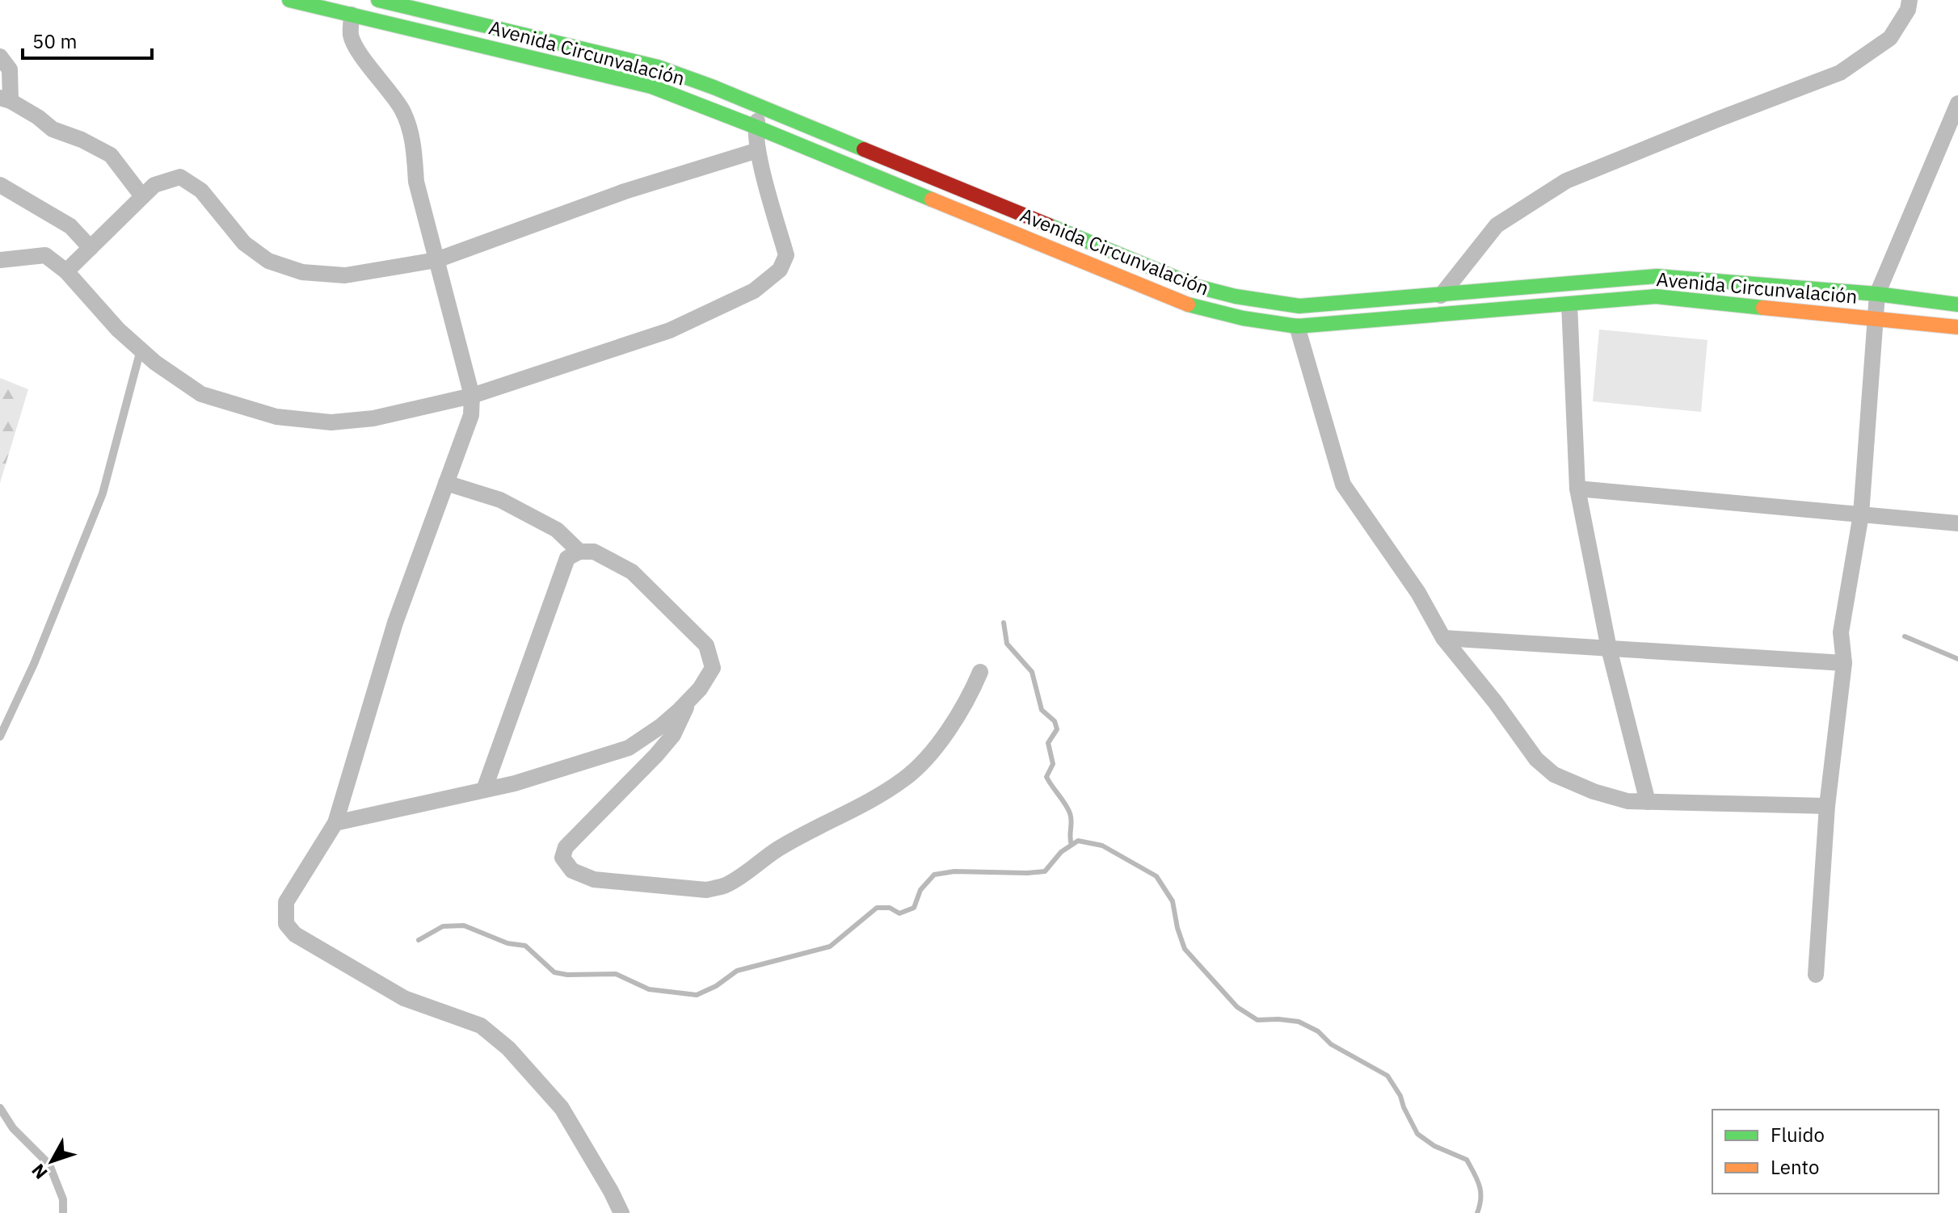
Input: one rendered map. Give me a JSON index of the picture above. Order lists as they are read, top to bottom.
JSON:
{
  "streets": {
    "main road": ["Avenida Circunvalación"]
  },
  "legend": ["Fluido", "Lento"],
  "scale_bar": "50 m",
  "north": "bottom left"
}
